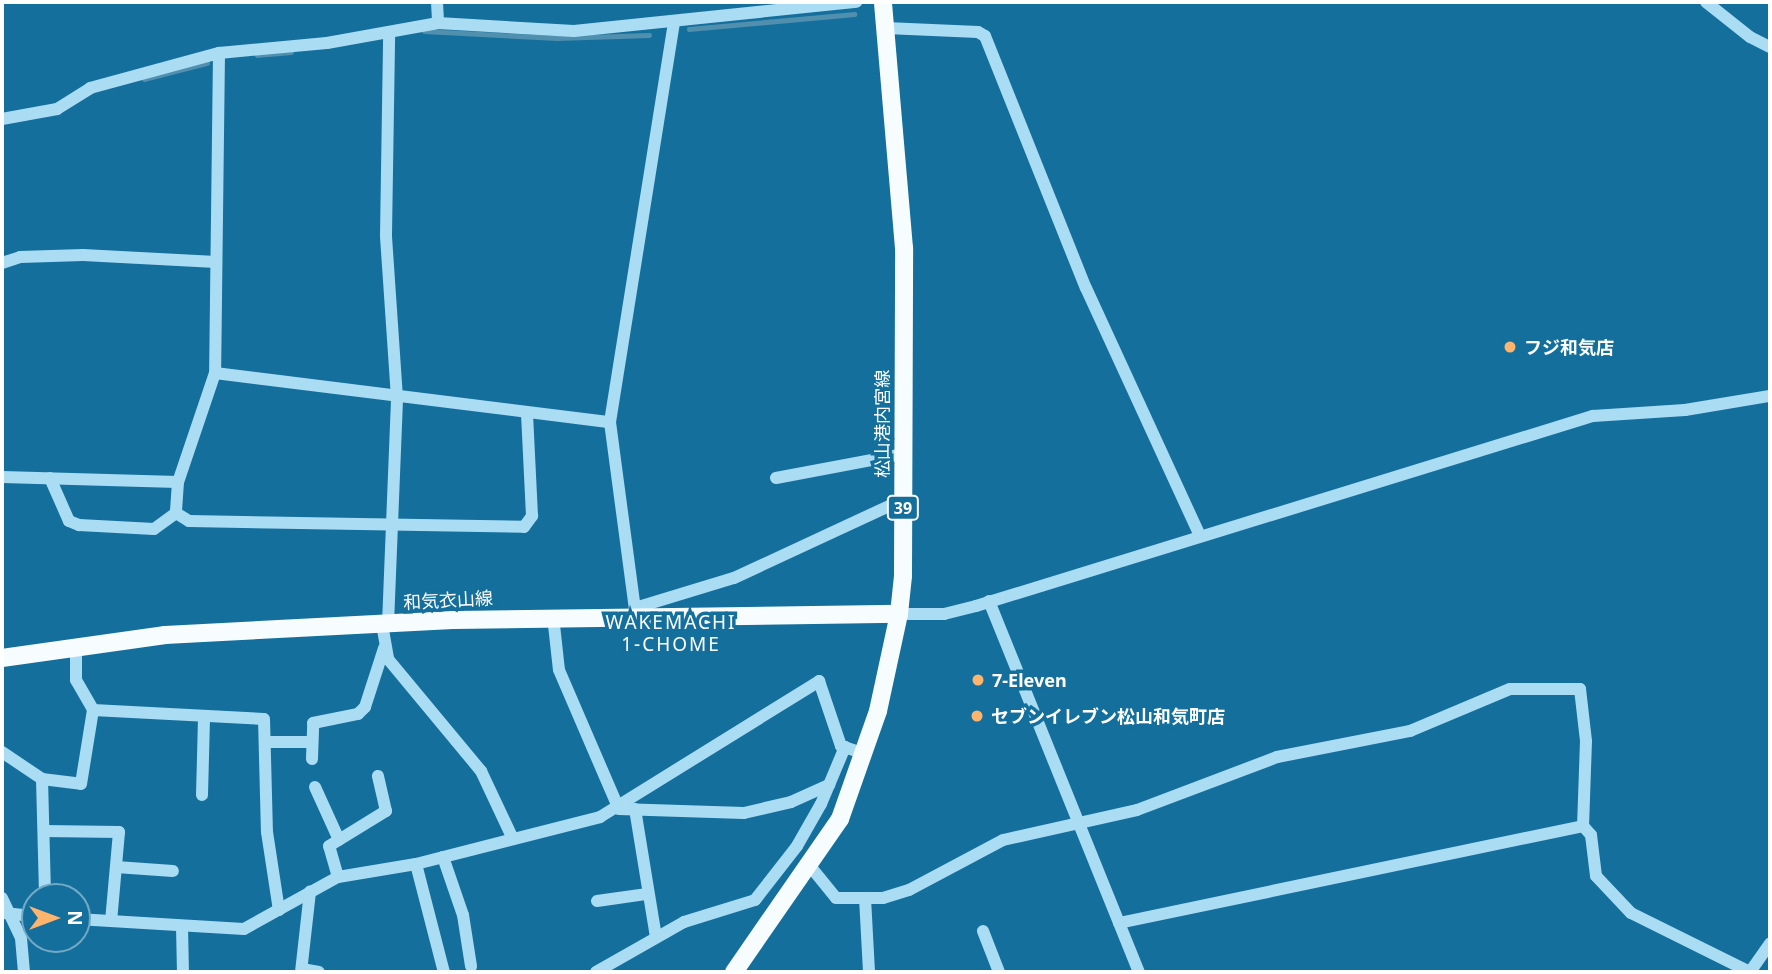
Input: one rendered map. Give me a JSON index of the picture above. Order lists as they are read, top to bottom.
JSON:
{
  "streets": {
    "main road": ["松山港内宮線", "39", "和気衣山線"]
  },
  "crossings": [
    ["松山港内宮線", "和気衣山線"]
  ],
  "districts": ["WAKEMACHI 1-CHOME"],
  "places": ["フジ和気店", "7-Eleven", "セブンイレブン松山和気町店"],
  "north": "right"
}
